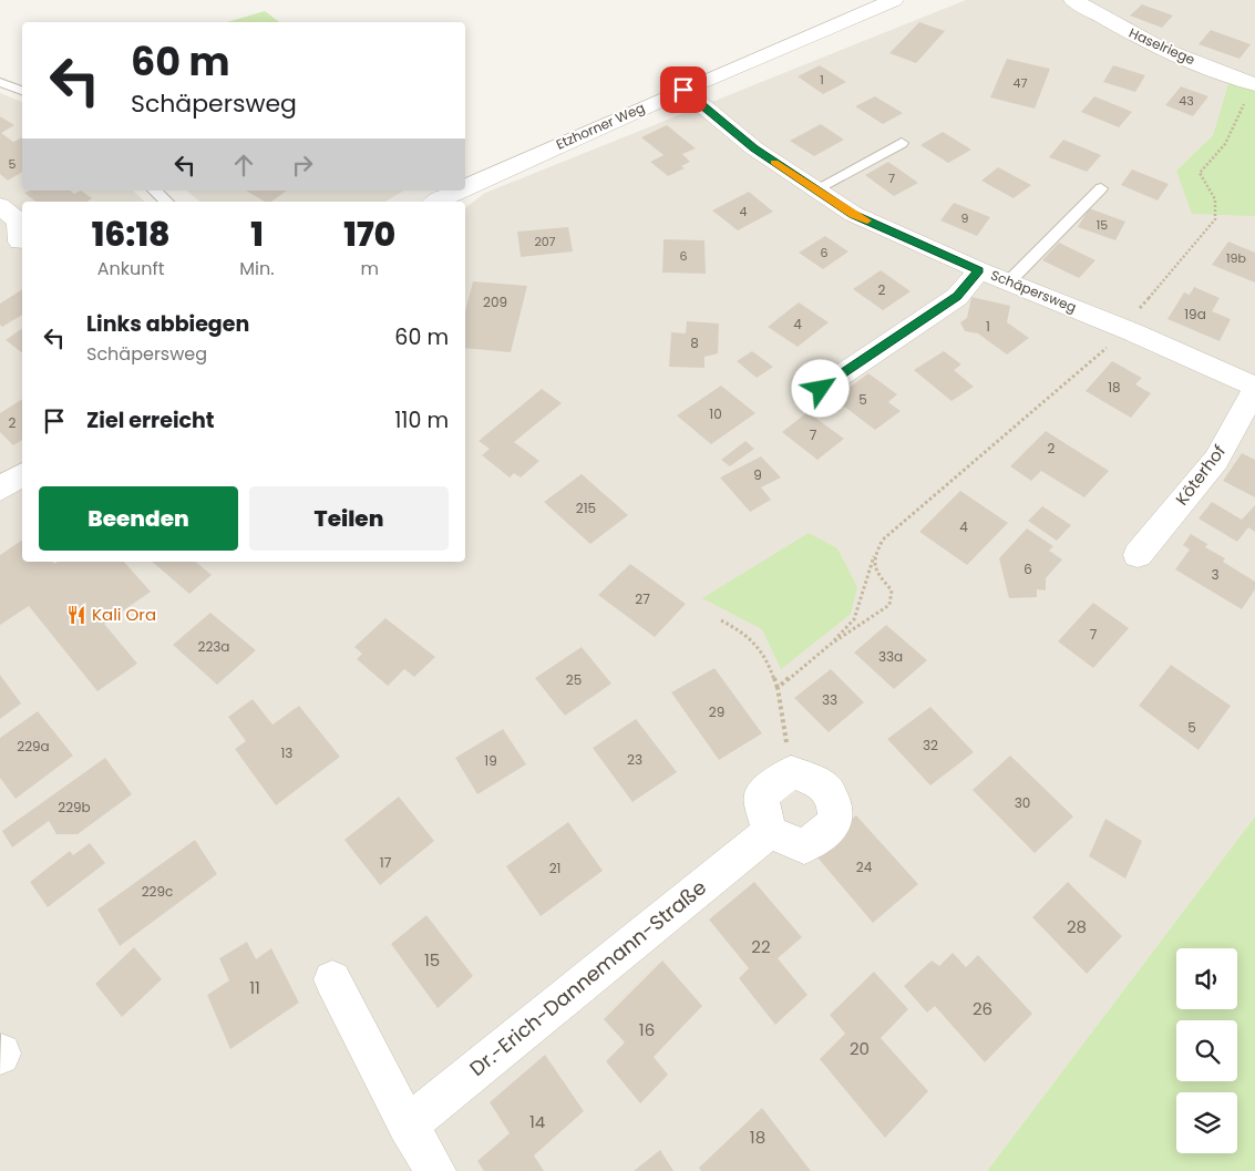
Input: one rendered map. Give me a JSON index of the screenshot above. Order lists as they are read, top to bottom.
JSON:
{
  "streets": {
    "street": [
      "Haselriege",
      "Etzhorner Weg",
      "Schäpersweg",
      "Köterhof",
      "Dr.-Erich-Dannemann-Straße"
    ]
  },
  "crossings": [
    ["Etzhorner Weg", "Schäpersweg"],
    ["Schäpersweg", "Köterhof"]
  ],
  "places": {
    "restaurant": ["Kali Ora"]
  },
  "house_numbers": [
    "1",
    "47",
    "43",
    "5",
    "7",
    "4",
    "9",
    "15",
    "207",
    "6",
    "6",
    "19b",
    "2",
    "209",
    "19a",
    "4",
    "1",
    "8",
    "18",
    "5",
    "10",
    "2",
    "7",
    "2",
    "9",
    "215",
    "4",
    "6",
    "3",
    "27",
    "7",
    "223a",
    "33a",
    "25",
    "33",
    "29",
    "5",
    "32",
    "229a",
    "13",
    "23",
    "19",
    "30",
    "229b",
    "17",
    "24",
    "21",
    "229c",
    "28",
    "22",
    "15",
    "11",
    "26",
    "16",
    "20",
    "14",
    "18"
  ],
  "page": {
    "turn": ["60 m", "Schäpersweg"],
    "eta": [
      "16:18",
      "Ankunft",
      "1",
      "Min.",
      "170",
      "m"
    ],
    "list": [
      {
        "name": "Links abbiegen",
        "note": "Schäpersweg",
        "value": "60 m"
      },
      {
        "name": "Ziel erreicht",
        "value": "110 m"
      }
    ],
    "buttons": ["Beenden", "Teilen"]
  }
}
